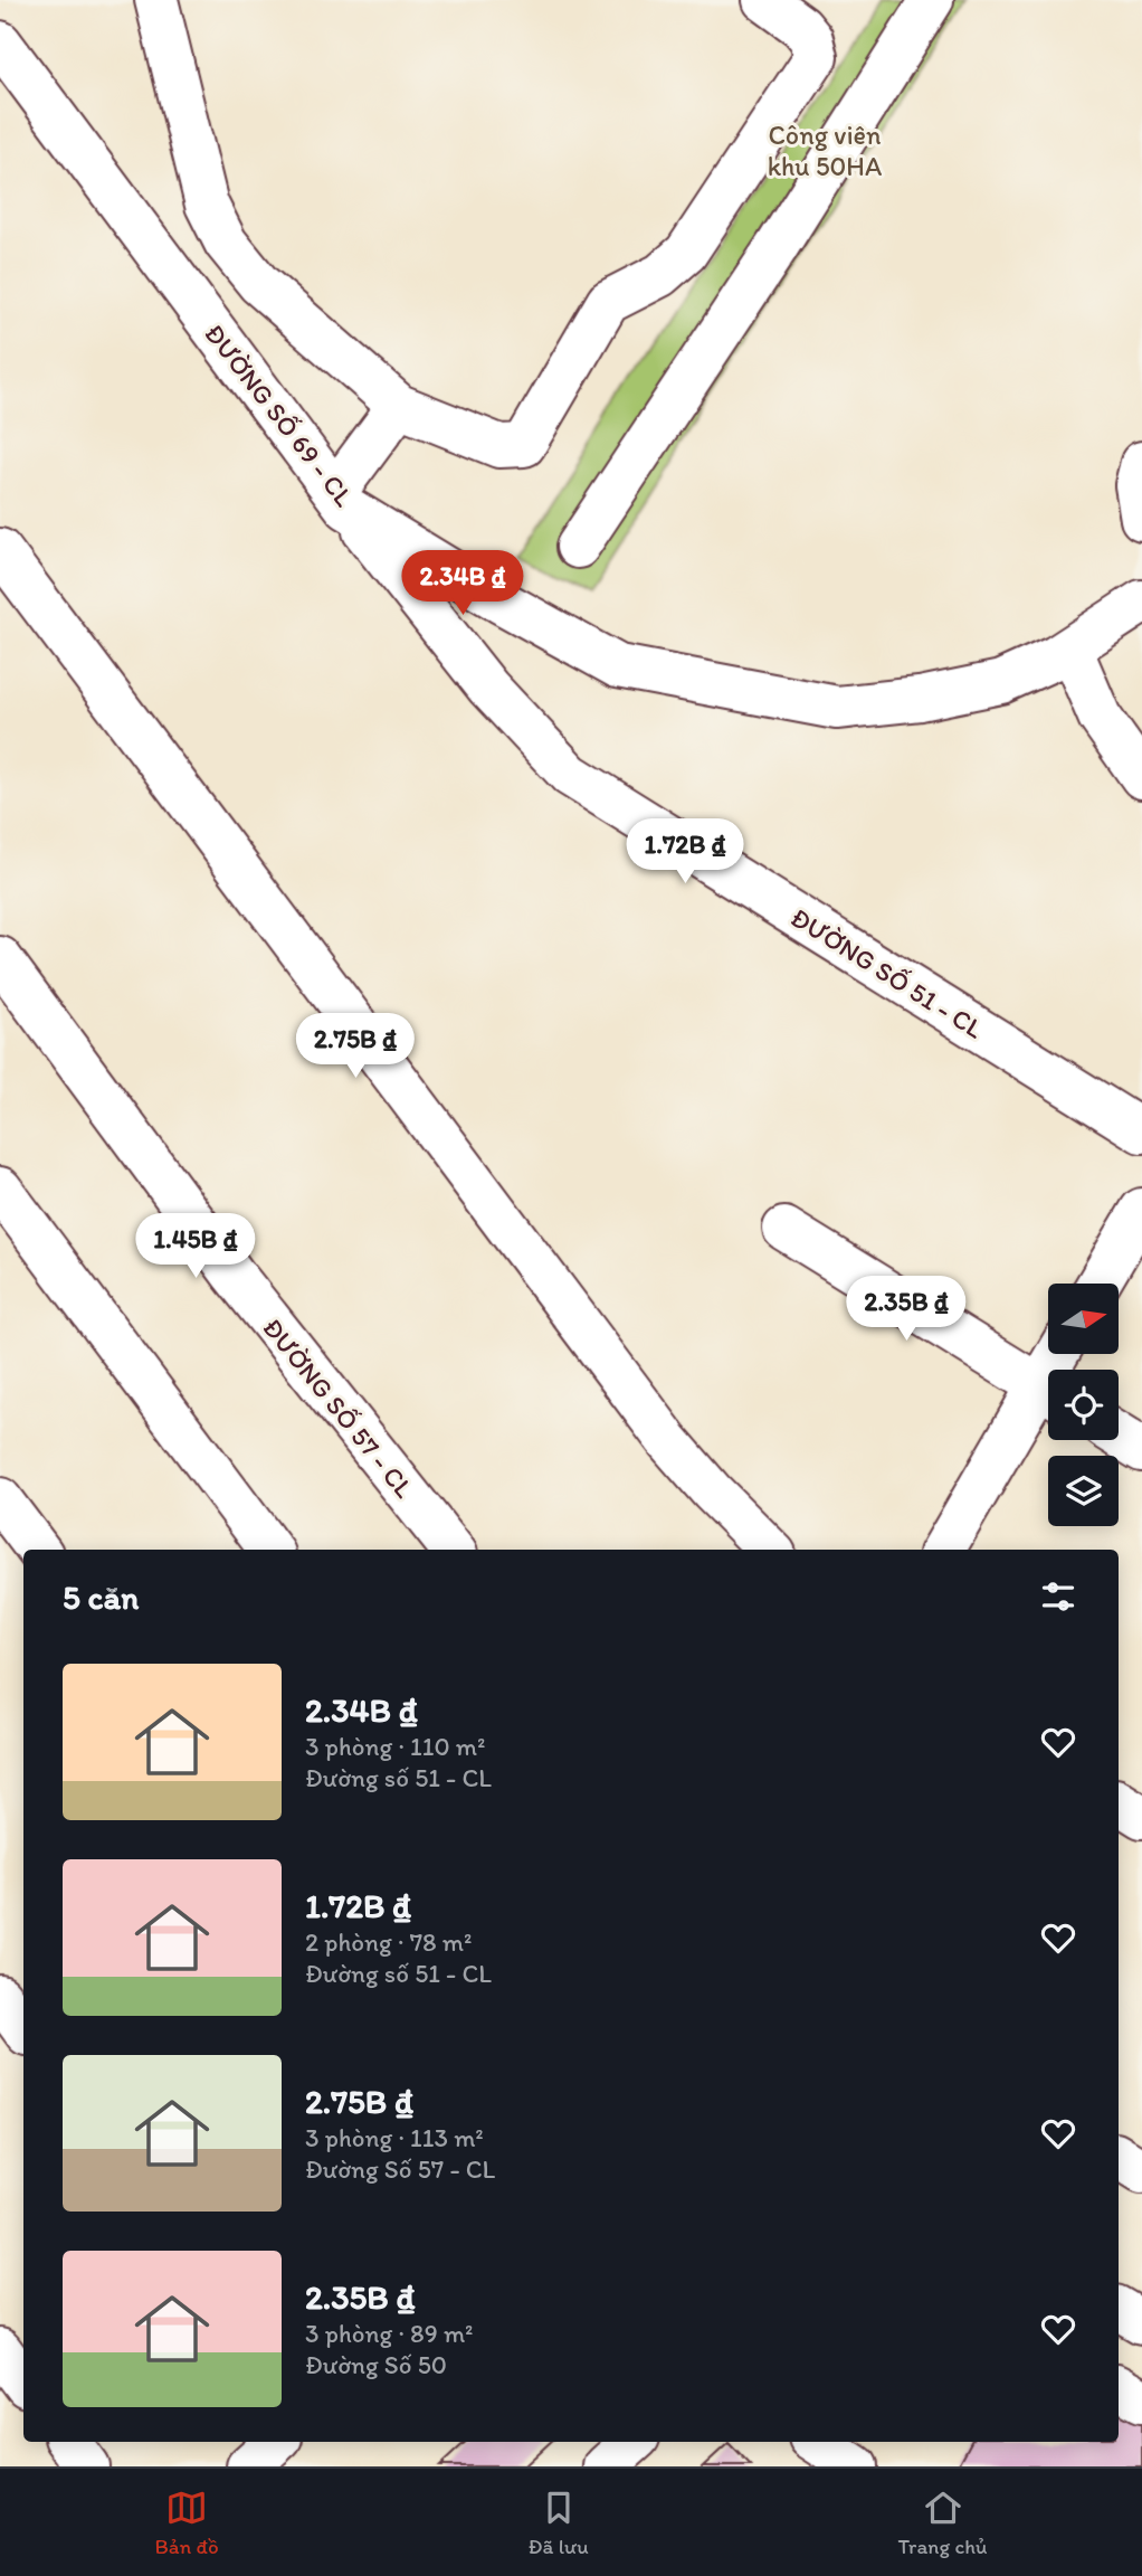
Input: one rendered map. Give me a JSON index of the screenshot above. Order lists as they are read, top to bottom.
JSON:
{
  "streets": {
    "street": ["ĐƯỜNG SỐ 69 - CL", "ĐƯỜNG SỐ 51 - CL", "ĐƯỜNG SỐ 57 - CL"]
  },
  "crossings": [
    ["ĐƯỜNG SỐ 69 - CL", "ĐƯỜNG SỐ 51 - CL"]
  ],
  "parks": ["Công viên khu 50HA"],
  "north": "right",
  "page": {
    "price": [
      "2.34B ₫",
      "1.72B ₫",
      "2.75B ₫",
      "1.45B ₫",
      "2.35B ₫"
    ],
    "heading": "5 căn",
    "list": [
      {
        "name": "2.34B ₫",
        "note": "3 phòng · 110 m² · Đường số 51 - CL"
      },
      {
        "name": "1.72B ₫",
        "note": "2 phòng · 78 m² · Đường số 51 - CL"
      },
      {
        "name": "2.75B ₫",
        "note": "3 phòng · 113 m² · Đường Số 57 - CL"
      },
      {
        "name": "2.35B ₫",
        "note": "3 phòng · 89 m² · Đường Số 50"
      }
    ],
    "tabs": ["Bản đồ", "Đã lưu", "Trang chủ"]
  }
}
